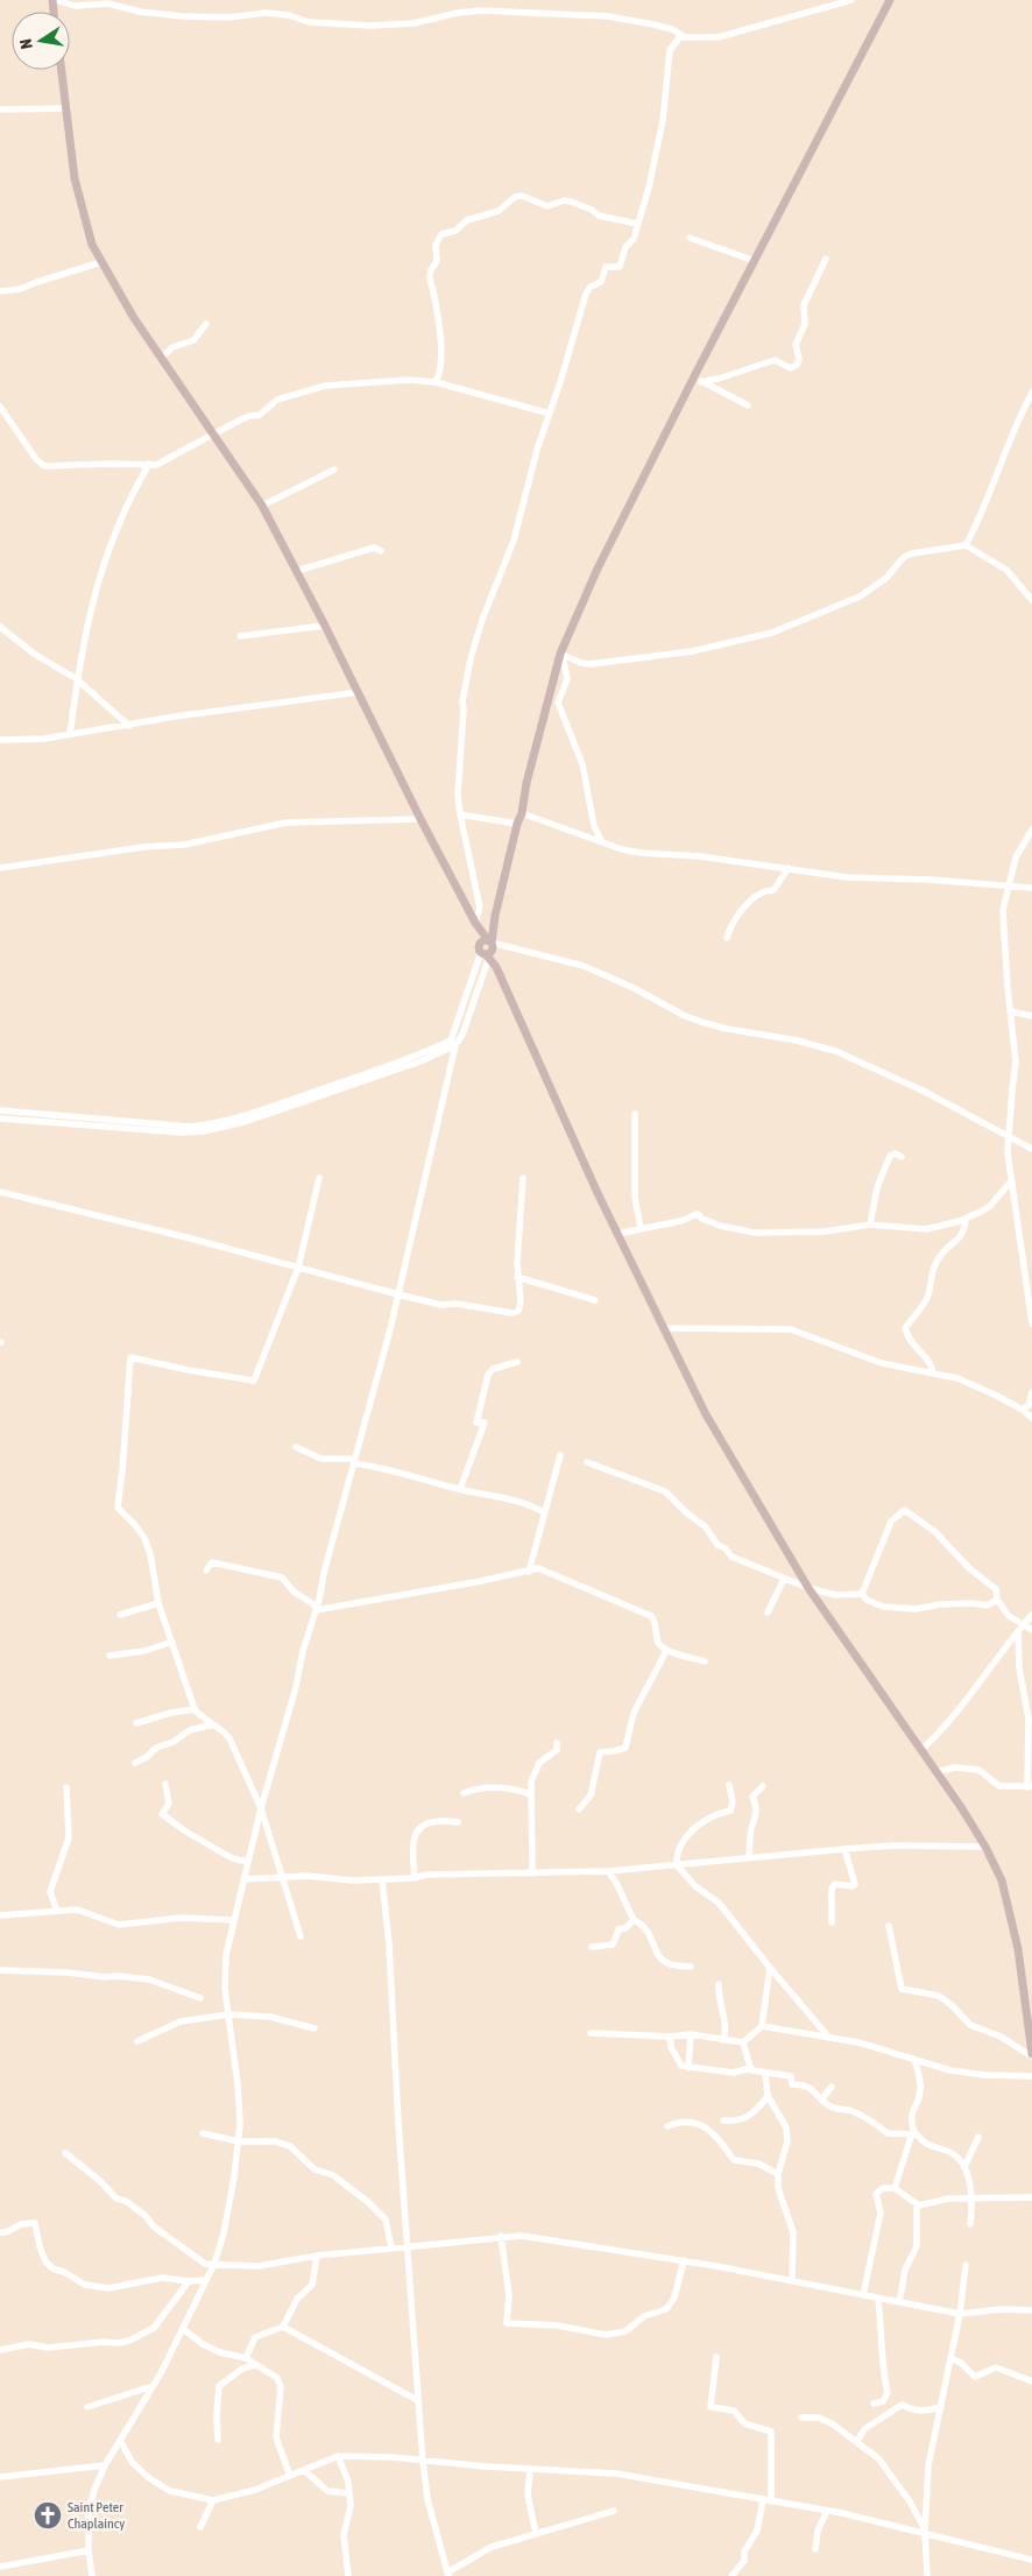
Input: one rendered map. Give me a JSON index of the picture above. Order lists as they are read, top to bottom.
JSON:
{
  "places": {
    "church": ["Saint Peter Chaplaincy"]
  },
  "north": "left"
}
